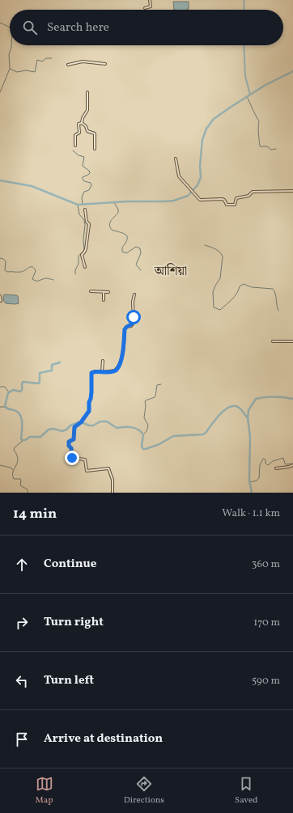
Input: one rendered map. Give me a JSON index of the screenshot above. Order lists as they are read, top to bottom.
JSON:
{
  "districts": ["আশিয়া"],
  "page": {
    "search": "Search here",
    "heading": ["14 min", "Walk · 1.1 km"],
    "list": [
      ["Continue", "360 m"],
      ["Turn right", "170 m"],
      ["Turn left", "590 m"],
      "Arrive at destination"
    ],
    "nav": ["Map", "Directions", "Saved"]
  }
}
